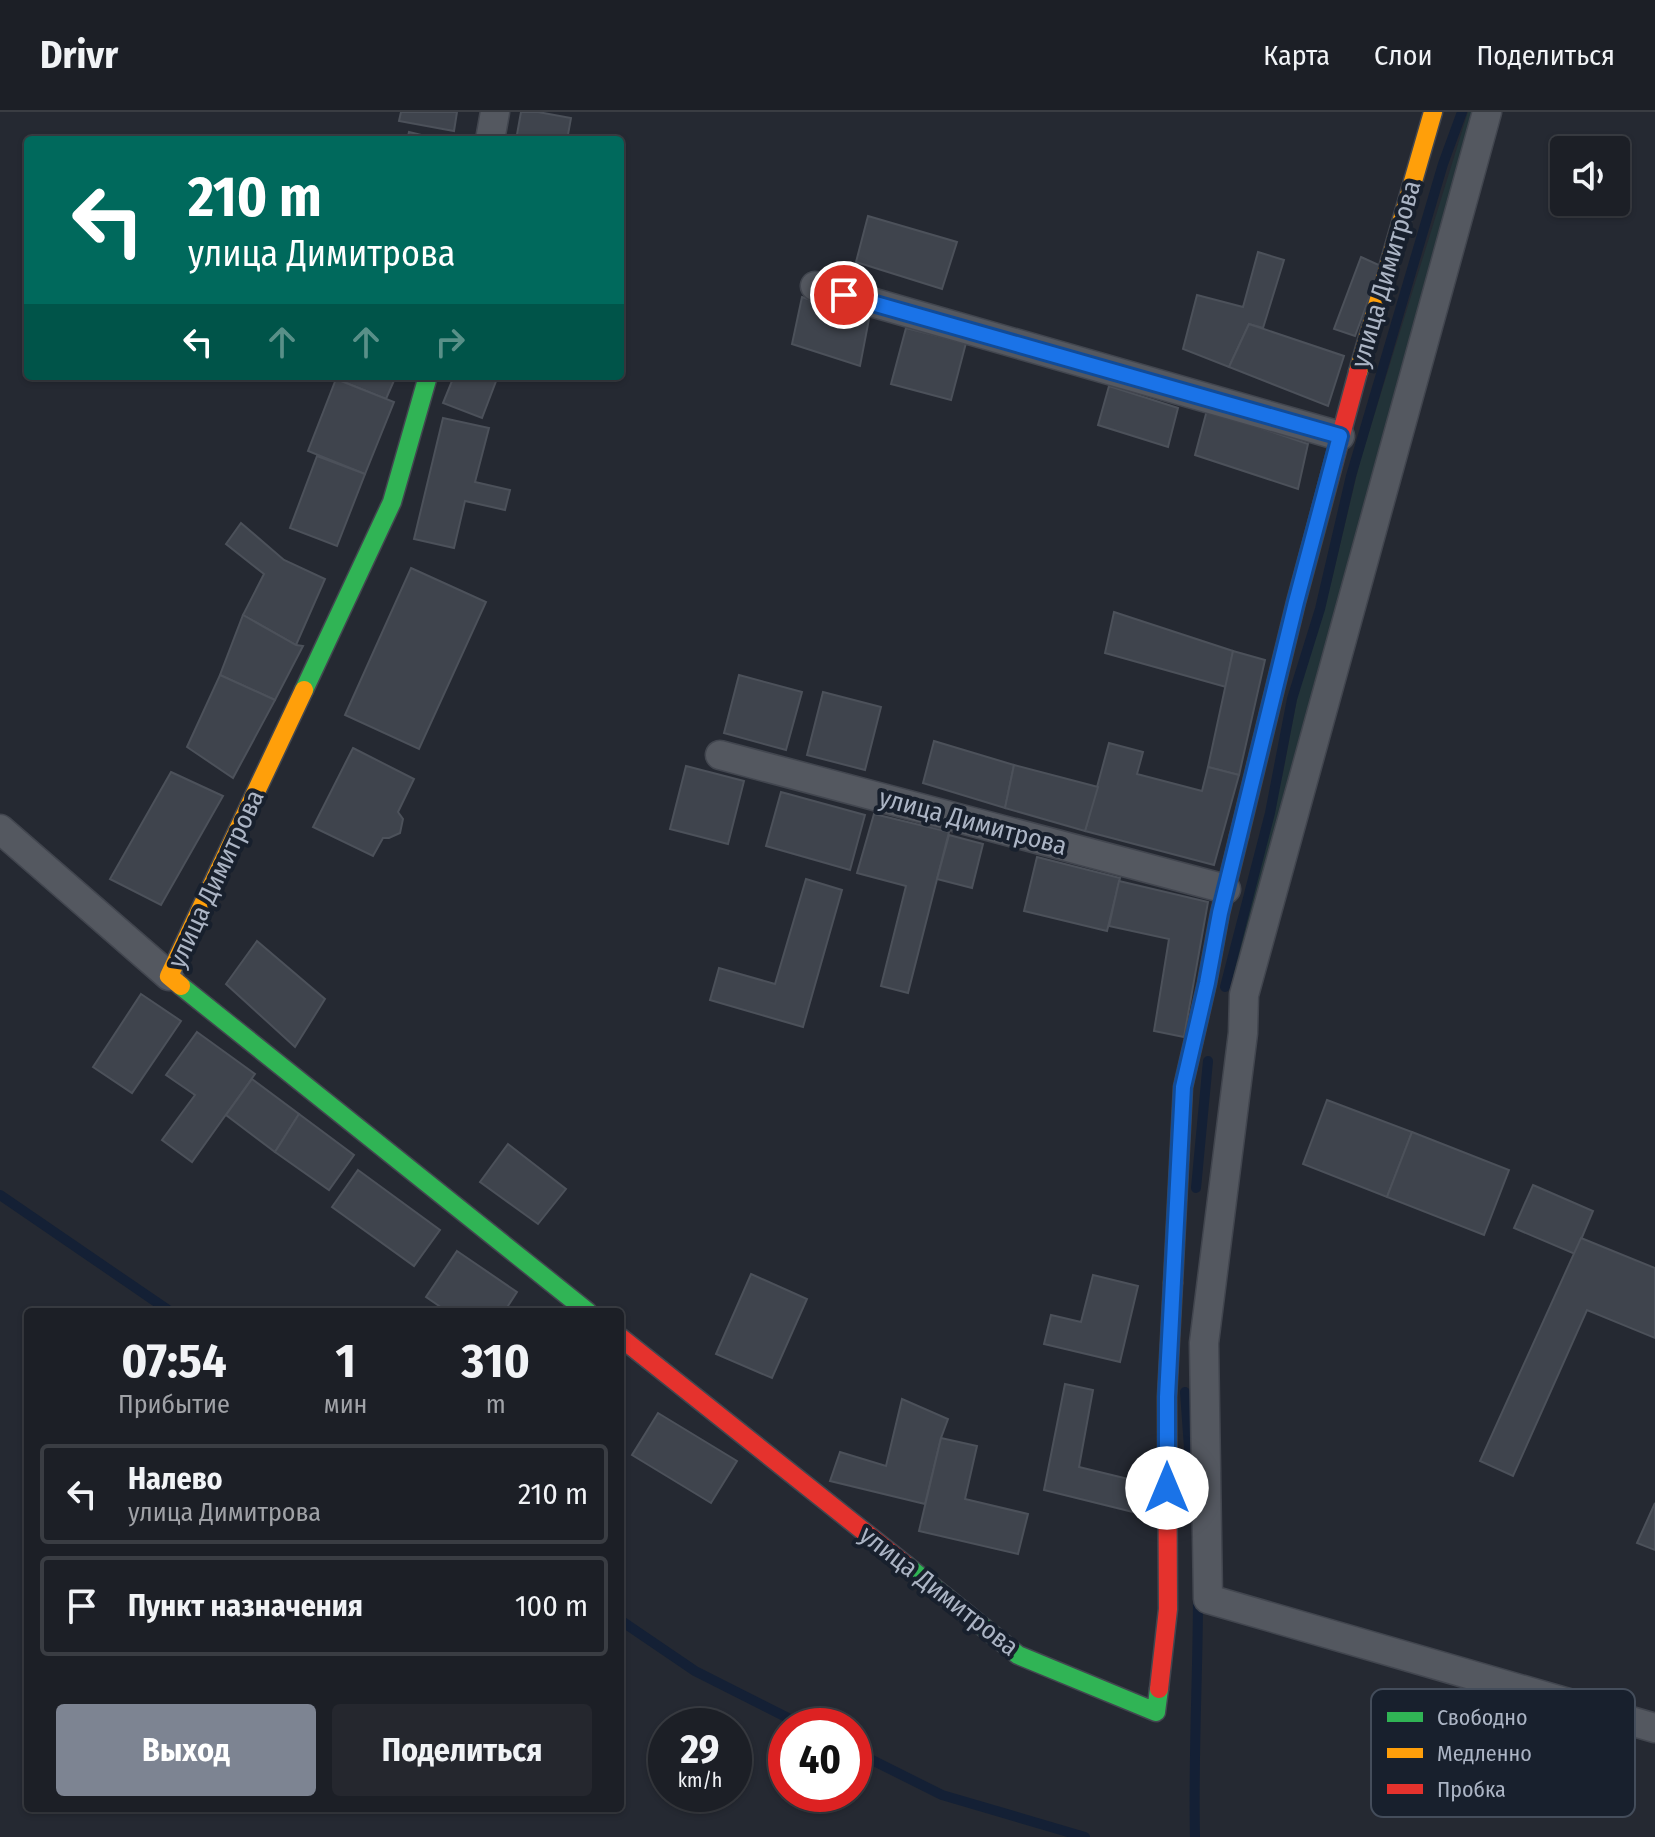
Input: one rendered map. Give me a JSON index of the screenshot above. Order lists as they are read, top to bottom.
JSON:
{
  "streets": {
    "street": ["улица Димитрова"]
  },
  "legend": ["Свободно", "Медленно", "Пробка"],
  "page": {
    "header": "Drivr",
    "nav": ["Карта", "Слои", "Поделиться"],
    "turn": ["210 m", "улица Димитрова"],
    "eta": [
      "07:54",
      "Прибытие",
      "1",
      "мин",
      "310",
      "m"
    ],
    "list": [
      {
        "name": "Налево",
        "note": "улица Димитрова",
        "value": "210 m"
      },
      {
        "name": "Пункт назначения",
        "value": "100 m"
      }
    ],
    "buttons": ["Выход", "Поделиться"],
    "speed": "29 km/h",
    "limit": "40"
  }
}
